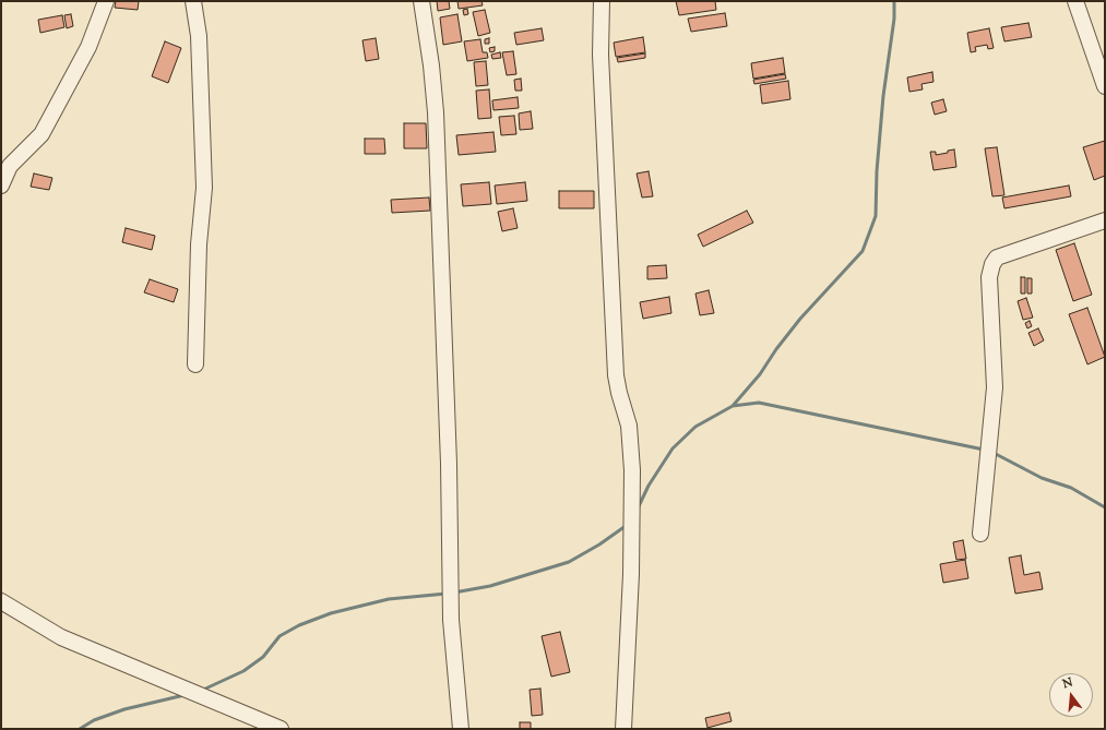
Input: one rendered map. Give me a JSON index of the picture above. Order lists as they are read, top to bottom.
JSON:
{
  "north": "top"
}
